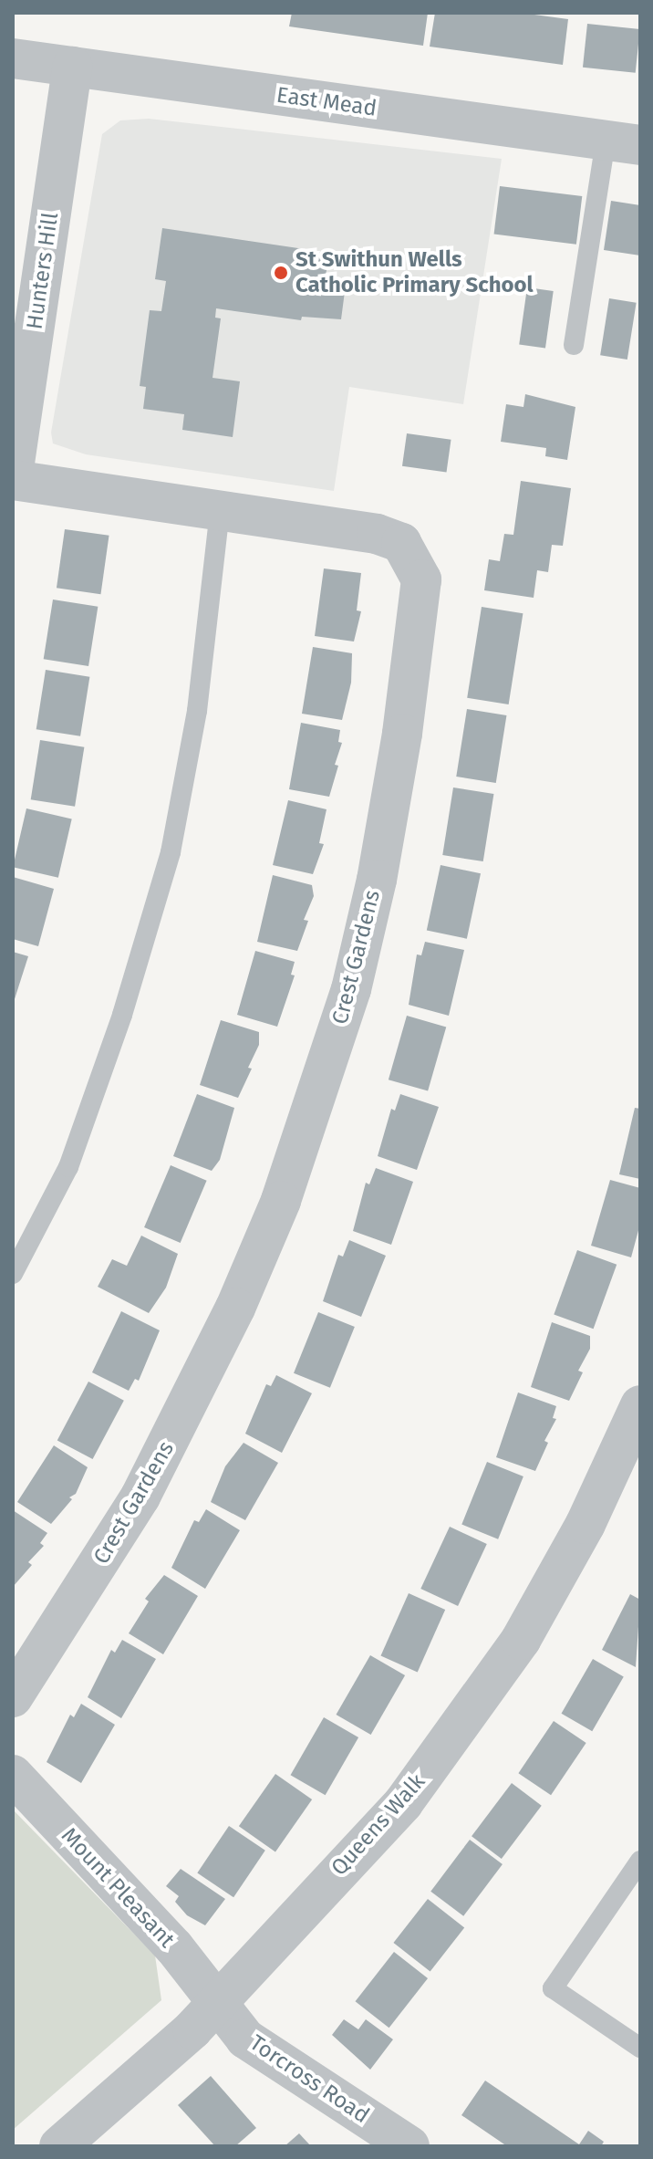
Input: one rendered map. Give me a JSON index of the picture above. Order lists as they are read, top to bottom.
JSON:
{
  "streets": {
    "street": [
      "East Mead",
      "Hunters Hill",
      "Crest Gardens",
      "Queens Walk",
      "Mount Pleasant",
      "Torcross Road"
    ]
  },
  "crossings": [
    ["East Mead", "Hunters Hill"],
    ["Hunters Hill", "Crest Gardens"],
    ["Queens Walk", "Mount Pleasant"],
    ["Queens Walk", "Torcross Road"],
    ["Mount Pleasant", "Torcross Road"]
  ],
  "places": ["St Swithun Wells Catholic Primary School"]
}
